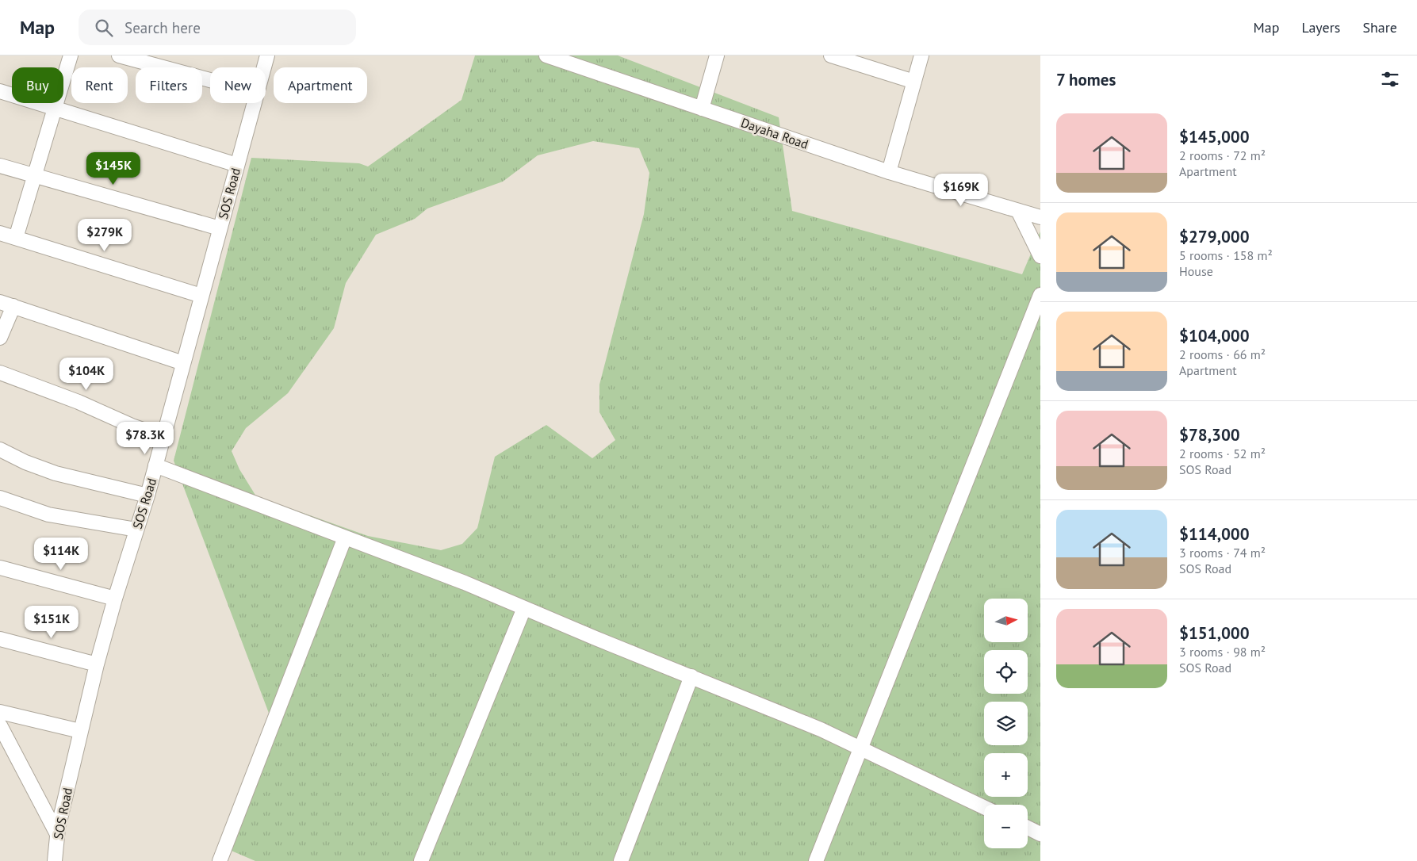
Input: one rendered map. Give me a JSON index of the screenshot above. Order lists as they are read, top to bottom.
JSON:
{
  "streets": {
    "street": ["Dayaha Road", "SOS Road"]
  },
  "north": "right",
  "page": {
    "header": "Map",
    "search": "Search here",
    "nav": ["Map", "Layers", "Share"],
    "heading": "7 homes",
    "chip": [
      "Buy",
      "Rent",
      "Filters",
      "New",
      "Apartment"
    ],
    "list": [
      {
        "name": "$145,000",
        "note": "2 rooms · 72 m² · Apartment"
      },
      {
        "name": "$279,000",
        "note": "5 rooms · 158 m² · House"
      },
      {
        "name": "$104,000",
        "note": "2 rooms · 66 m² · Apartment"
      },
      {
        "name": "$78,300",
        "note": "2 rooms · 52 m² · SOS Road"
      },
      {
        "name": "$114,000",
        "note": "3 rooms · 74 m² · SOS Road"
      },
      {
        "name": "$151,000",
        "note": "3 rooms · 98 m² · SOS Road"
      }
    ],
    "price": [
      "$145K",
      "$169K",
      "$279K",
      "$104K",
      "$78.3K",
      "$114K",
      "$151K"
    ],
    "map_buttons": ["+", "−"]
  }
}
